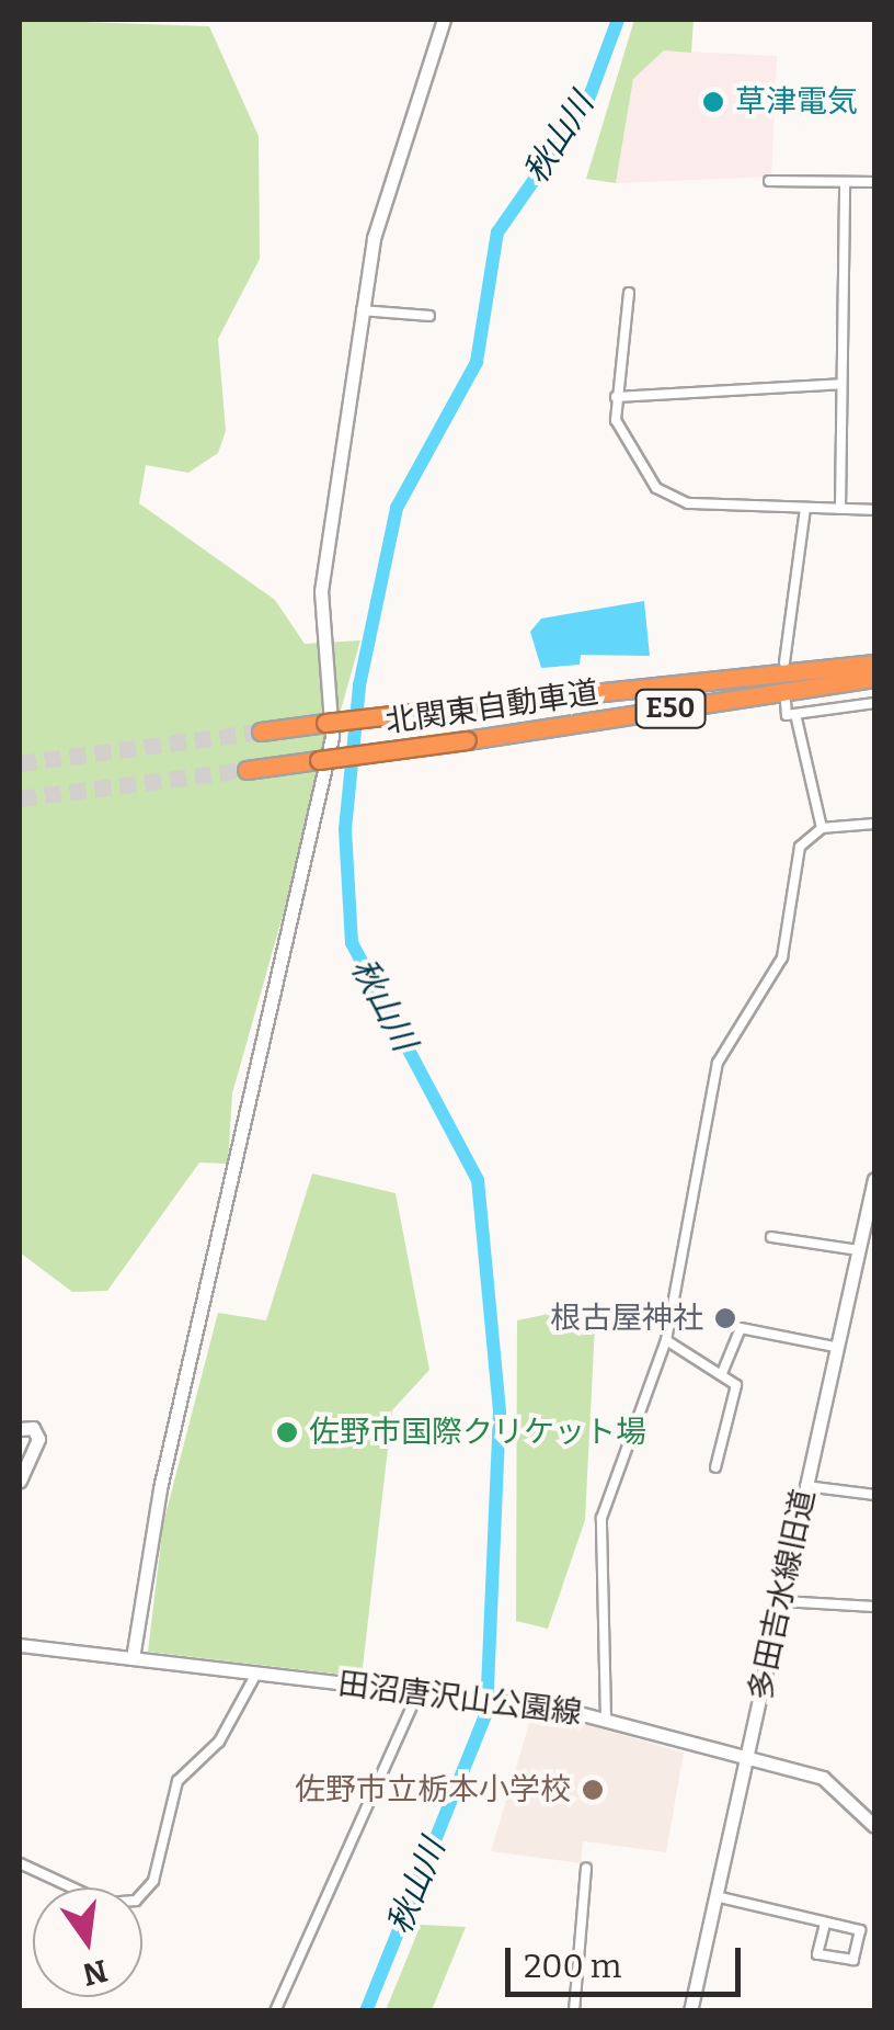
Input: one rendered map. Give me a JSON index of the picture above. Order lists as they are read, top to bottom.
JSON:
{
  "streets": {
    "highway": ["北関東自動車道", "E50"],
    "street": ["多田吉水線旧道", "田沼唐沢山公園線"]
  },
  "crossings": [
    ["多田吉水線旧道", "田沼唐沢山公園線"]
  ],
  "water": ["秋山川"],
  "places": [
    "草津電気",
    "根古屋神社",
    "佐野市国際クリケット場",
    "佐野市立栃本小学校"
  ],
  "scale_bar": "200 m",
  "north": "bottom"
}
